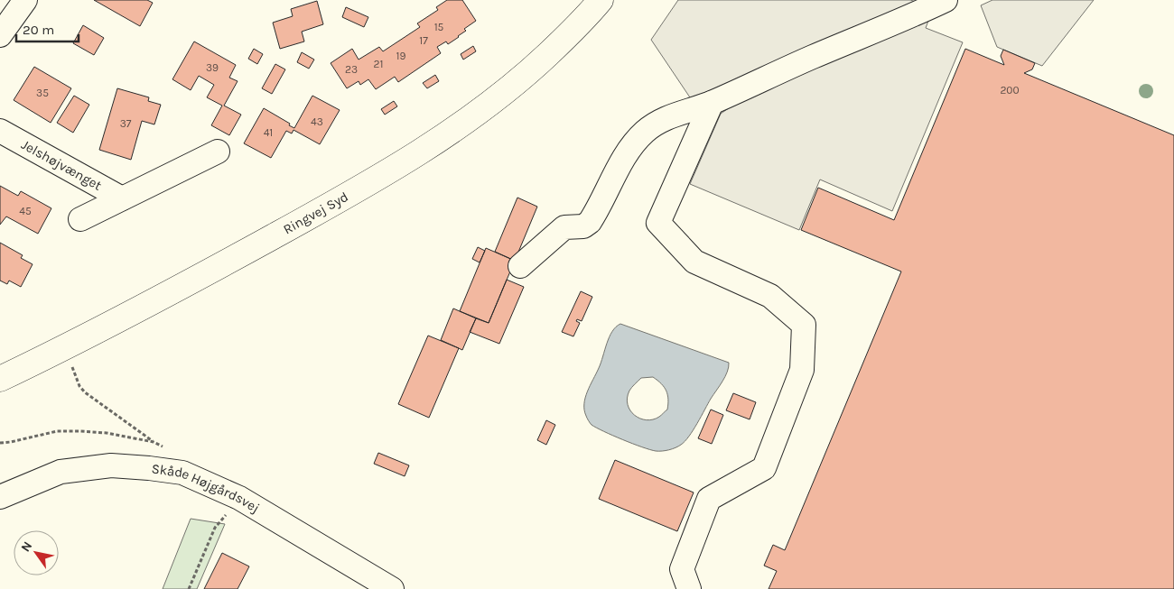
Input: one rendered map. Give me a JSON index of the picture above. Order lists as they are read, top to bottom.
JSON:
{
  "streets": {
    "main road": ["Ringvej Syd"],
    "street": ["Jelshøjvænget", "Skåde Højgårdsvej"]
  },
  "house_numbers": [
    "15",
    "17",
    "19",
    "21",
    "39",
    "23",
    "200",
    "35",
    "43",
    "37",
    "41",
    "45"
  ],
  "scale_bar": "20 m",
  "north": "top left"
}
